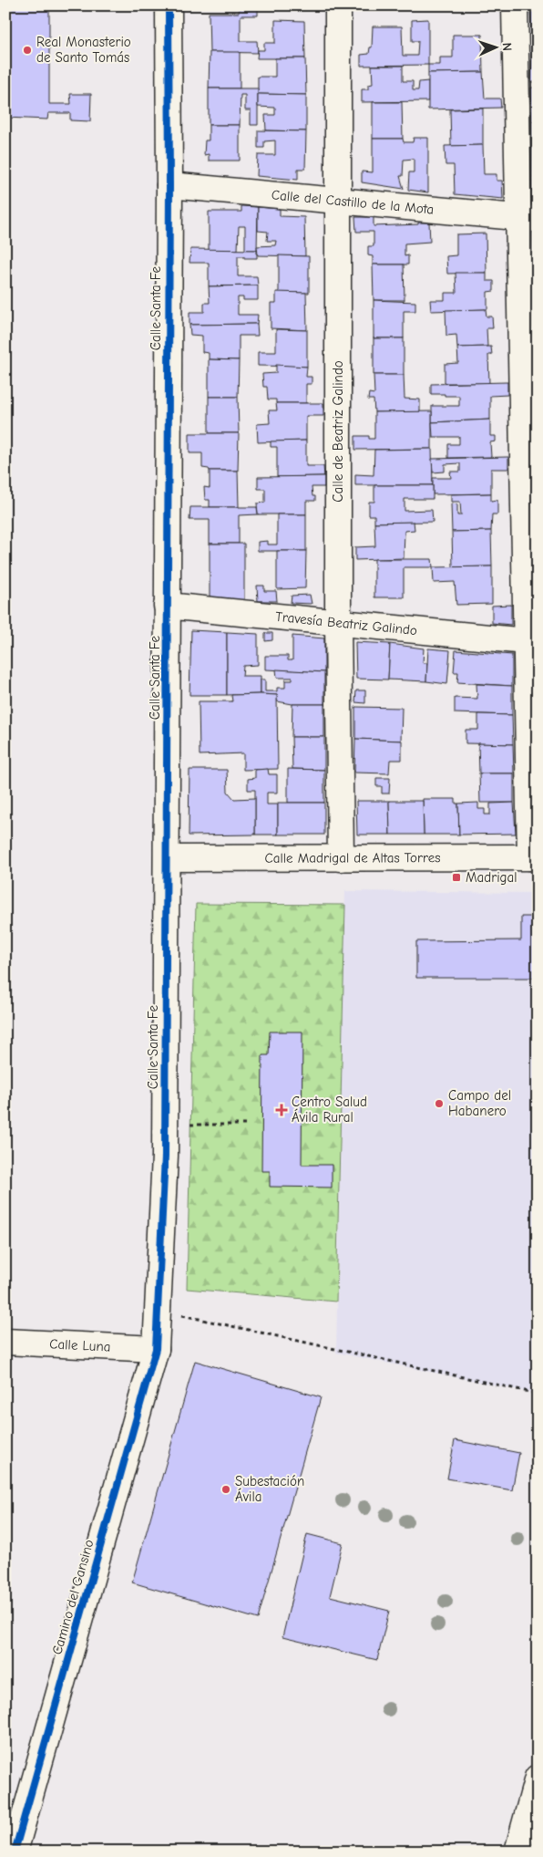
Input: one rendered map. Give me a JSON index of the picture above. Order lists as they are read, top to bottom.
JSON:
{
  "streets": {
    "street": [
      "Calle del Castillo de la Mota",
      "Calle Santa Fe",
      "Calle de Beatriz Galindo",
      "Travesía Beatriz Galindo",
      "Calle Madrigal de Altas Torres",
      "Calle Luna",
      "Camino del Gansino"
    ]
  },
  "crossings": [
    ["Calle del Castillo de la Mota", "Calle Santa Fe"],
    ["Calle del Castillo de la Mota", "Calle de Beatriz Galindo"],
    ["Calle Santa Fe", "Travesía Beatriz Galindo"],
    ["Calle Santa Fe", "Calle Madrigal de Altas Torres"],
    ["Calle Santa Fe", "Calle Luna"],
    ["Calle Santa Fe", "Camino del Gansino"],
    ["Calle de Beatriz Galindo", "Travesía Beatriz Galindo"],
    ["Calle de Beatriz Galindo", "Calle Madrigal de Altas Torres"],
    ["Calle Luna", "Camino del Gansino"]
  ],
  "places": {
    "other": ["Real Monasterio de Santo Tomás", "Campo del Habanero", "Subestación Ávila"],
    "transit": ["Madrigal"],
    "health": ["Centro Salud Ávila Rural"]
  },
  "north": "right"
}
